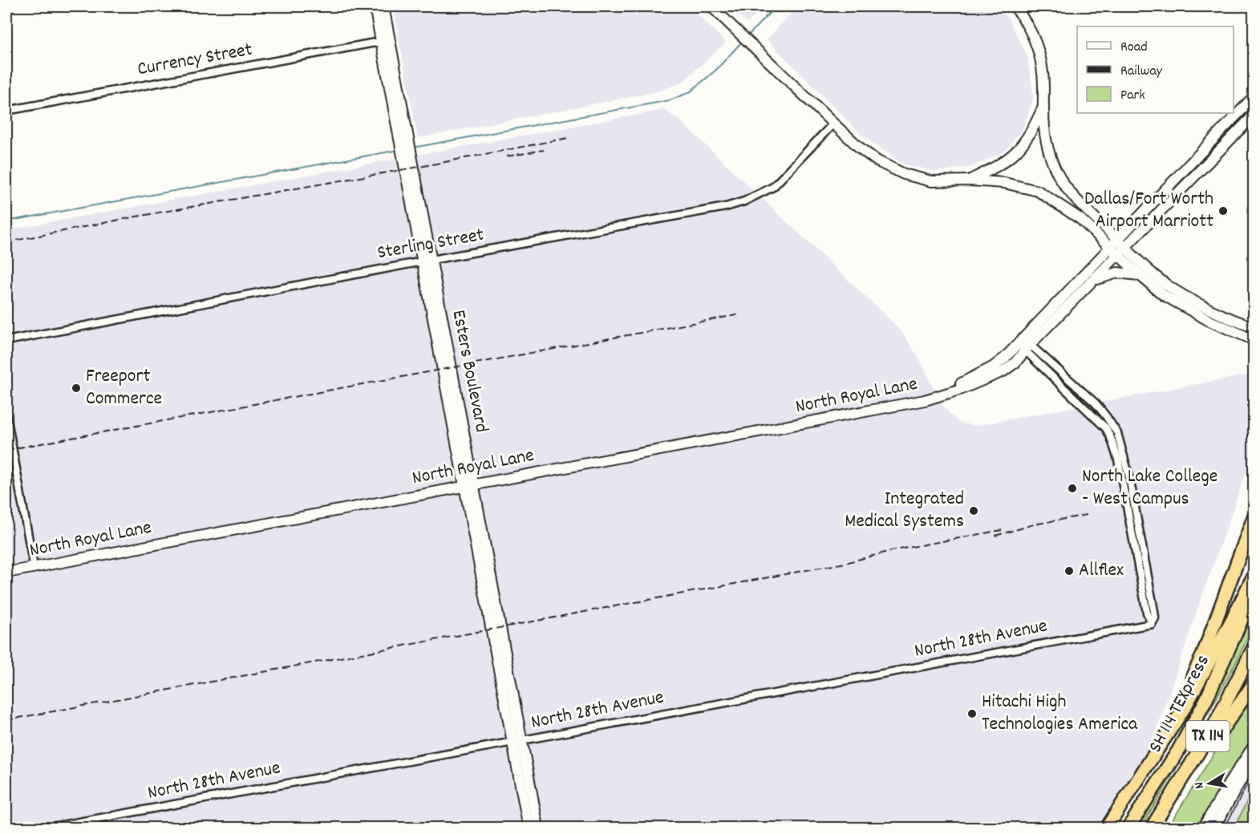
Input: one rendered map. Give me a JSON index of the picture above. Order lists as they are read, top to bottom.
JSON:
{
  "streets": {
    "highway": ["SH 114 TEXpress", "TX 114"],
    "main road": ["Esters Boulevard", "North Royal Lane"],
    "street": ["Currency Street", "Sterling Street", "North 28th Avenue"]
  },
  "crossings": [
    ["Currency Street", "Esters Boulevard"],
    ["Sterling Street", "Esters Boulevard"],
    ["Esters Boulevard", "North Royal Lane"],
    ["Esters Boulevard", "North 28th Avenue"],
    ["North Royal Lane", "North 28th Avenue"]
  ],
  "places": [
    "Dallas/Fort Worth Airport Marriott",
    "Freeport Commerce",
    "North Lake College - West Campus",
    "Integrated Medical Systems",
    "Allflex",
    "Hitachi High Technologies America"
  ],
  "legend": ["Road", "Railway", "Park"],
  "north": "left"
}
